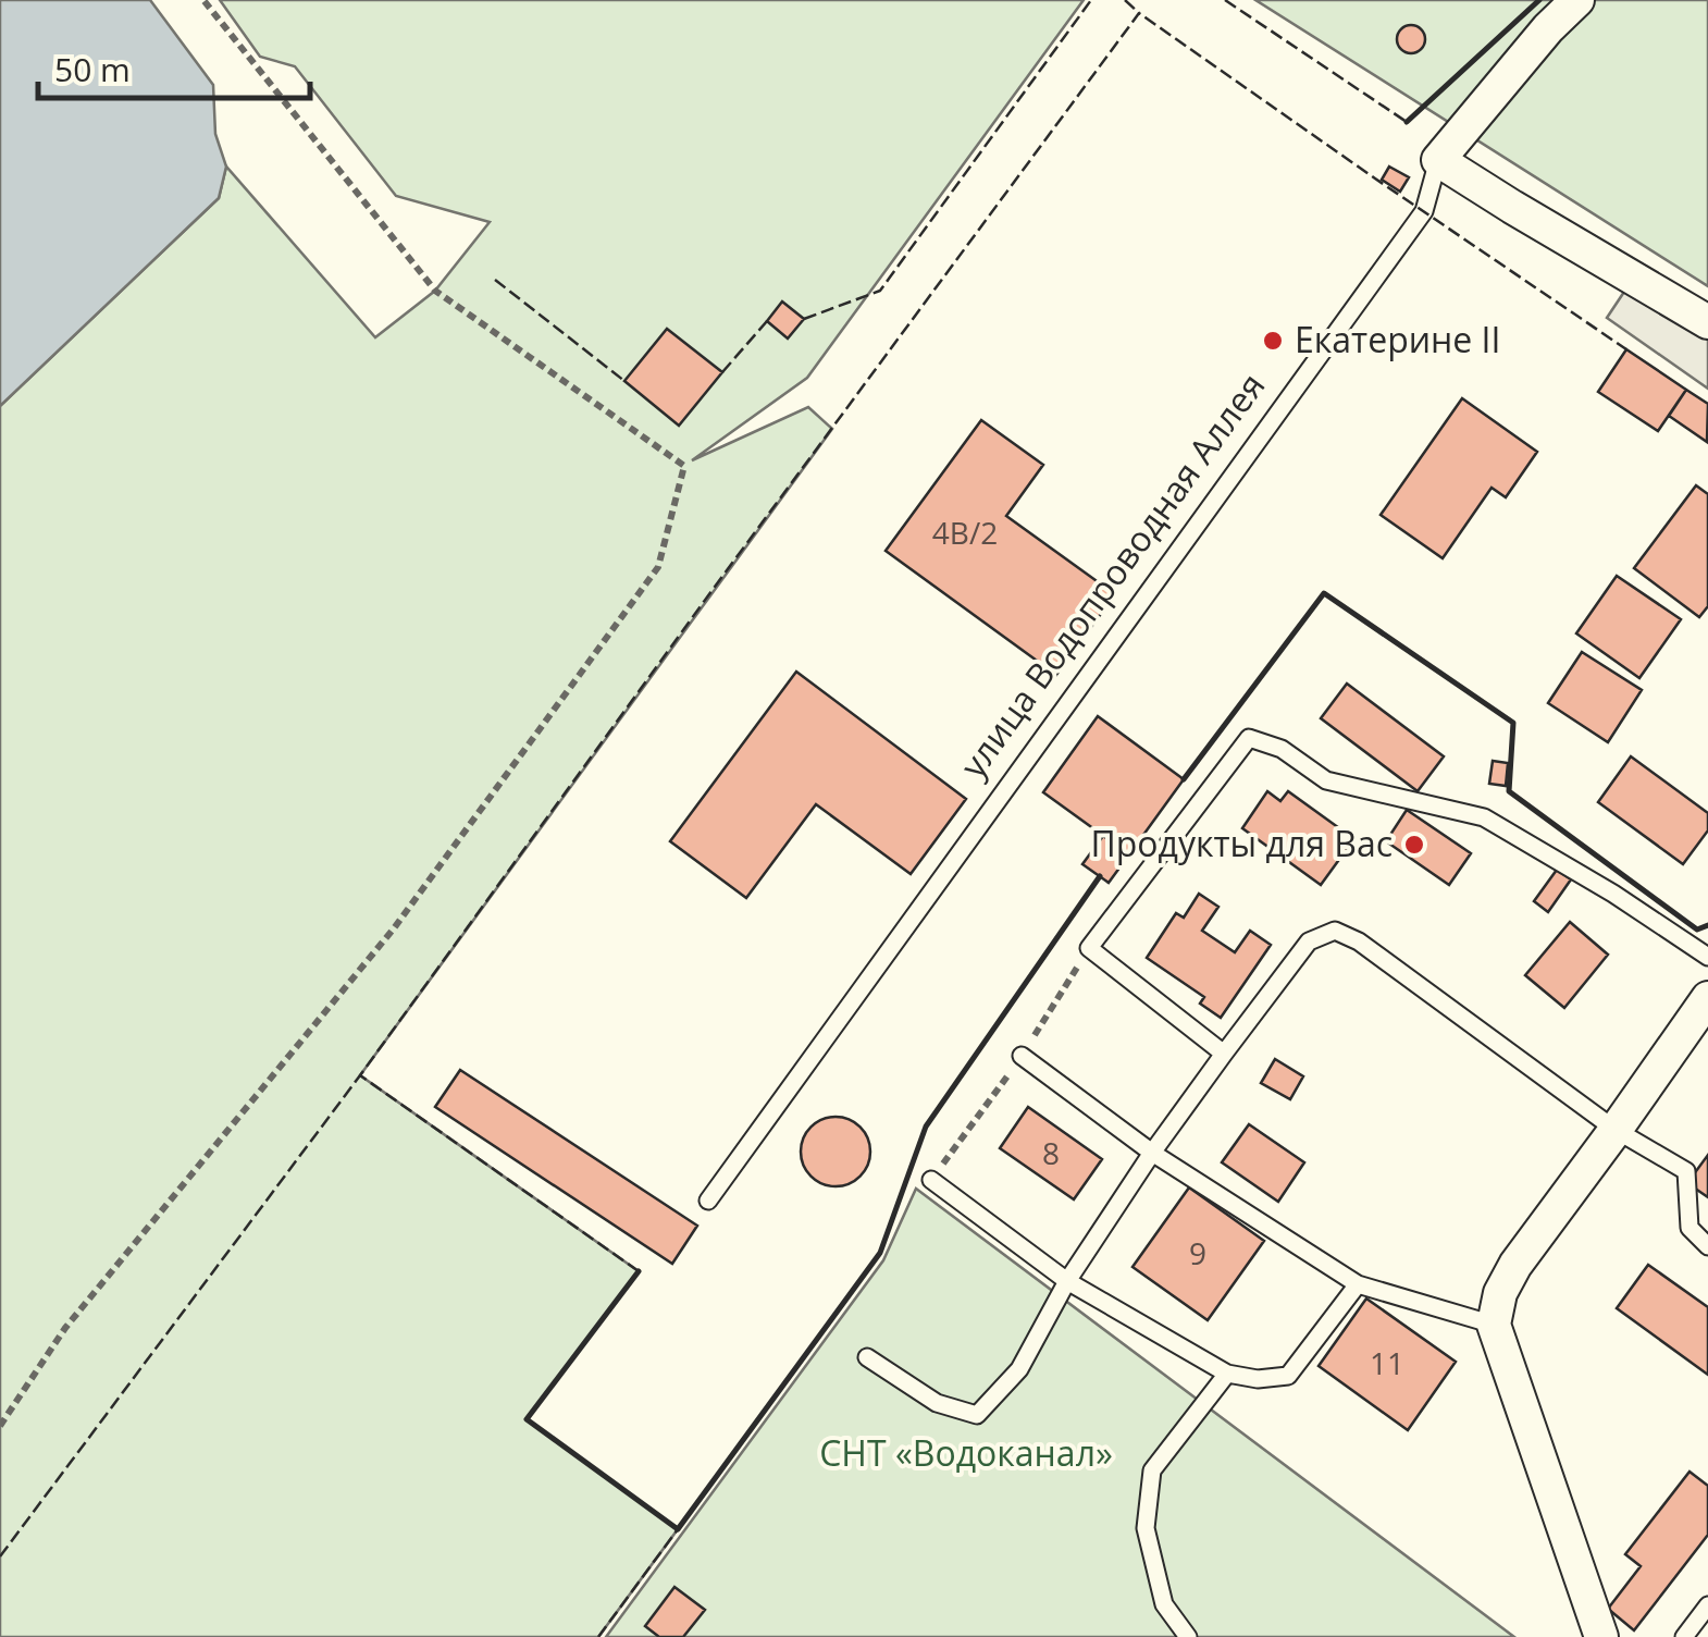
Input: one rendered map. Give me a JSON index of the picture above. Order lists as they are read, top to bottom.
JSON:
{
  "streets": {
    "street": ["улица Водопроводная Аллея"]
  },
  "parks": ["СНТ «Водоканал»"],
  "places": ["Екатерине II", "Продукты для Вас"],
  "house_numbers": [
    "4В/2",
    "8",
    "9",
    "11"
  ],
  "scale_bar": "50 m"
}
